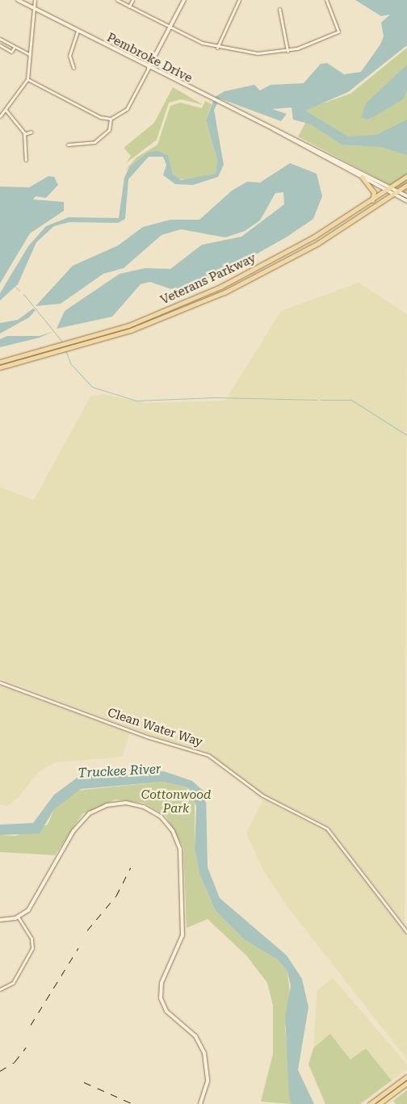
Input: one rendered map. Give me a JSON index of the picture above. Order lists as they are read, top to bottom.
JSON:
{
  "streets": {
    "main road": ["Veterans Parkway"],
    "street": ["Pembroke Drive", "Clean Water Way"]
  },
  "crossings": [
    ["Pembroke Drive", "Veterans Parkway"]
  ],
  "water": ["Truckee River"],
  "parks": ["Cottonwood Park"]
}
